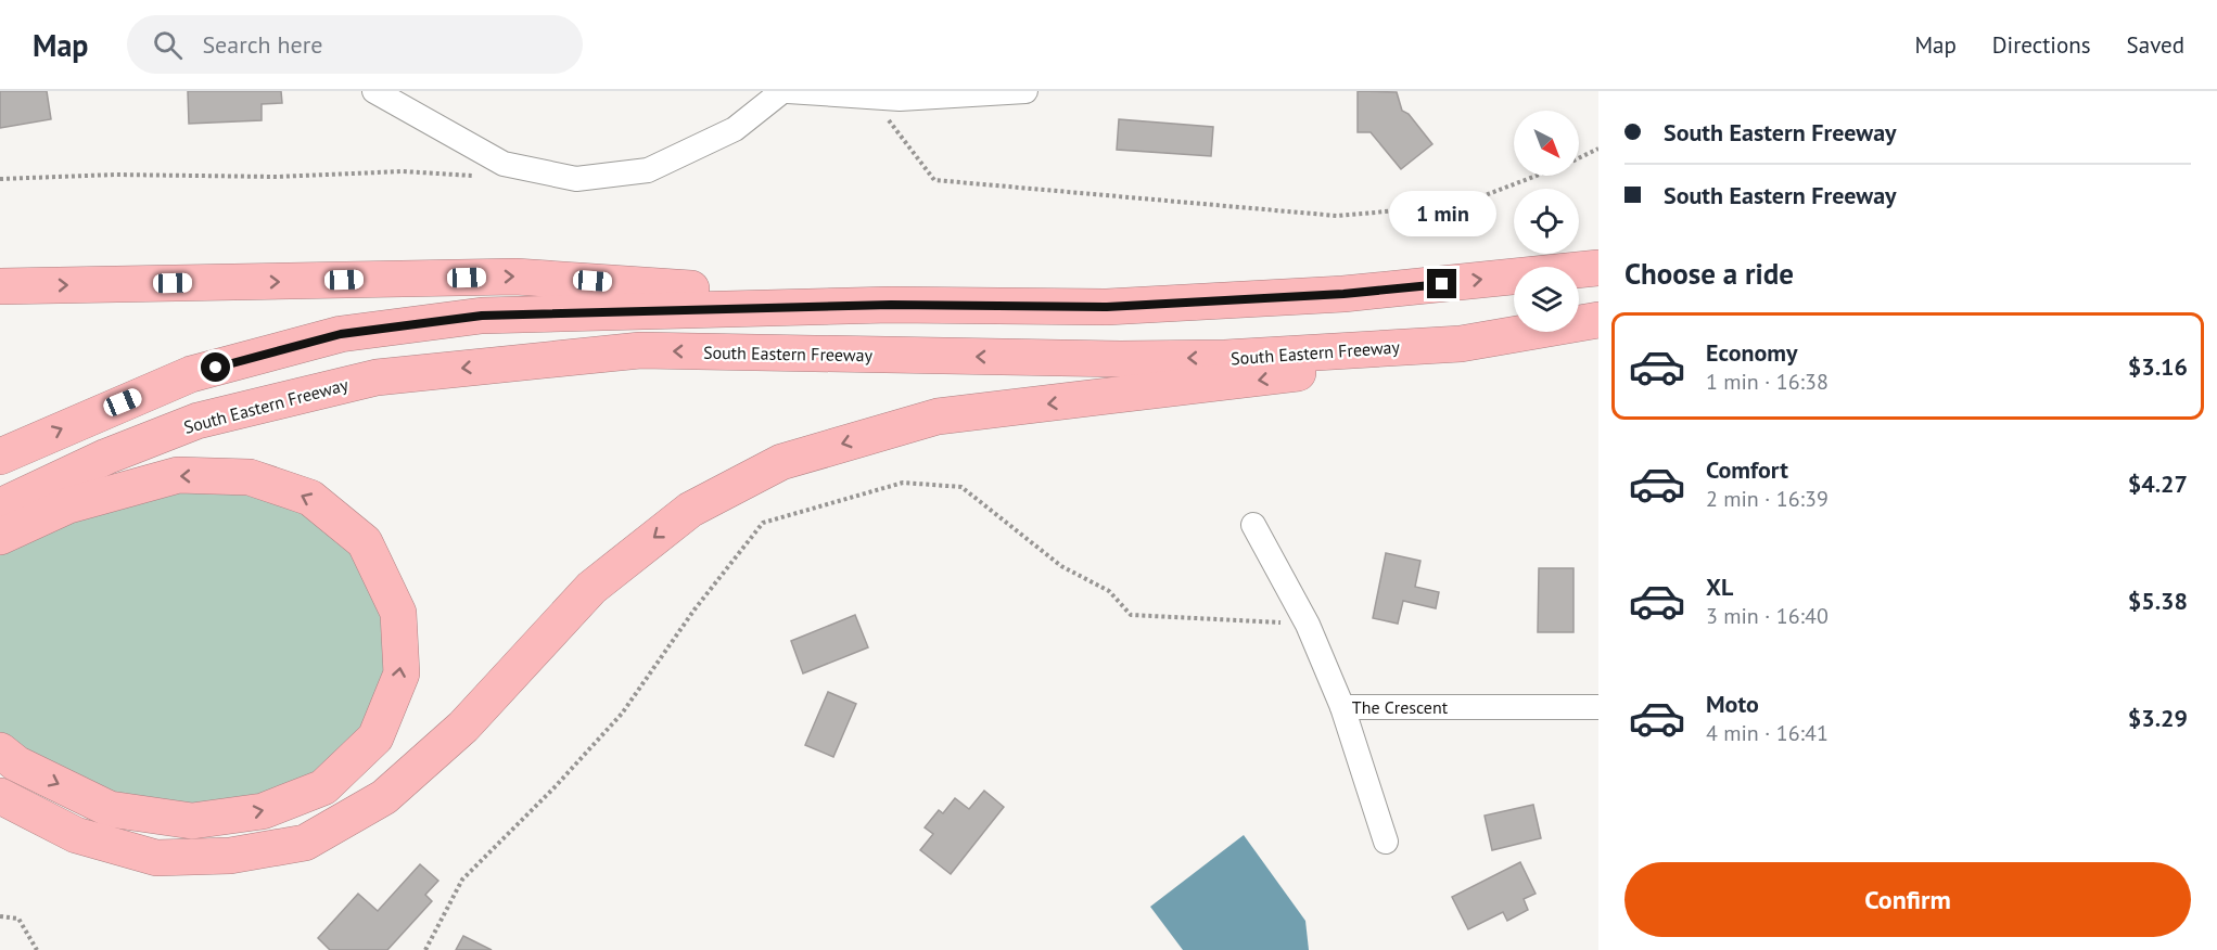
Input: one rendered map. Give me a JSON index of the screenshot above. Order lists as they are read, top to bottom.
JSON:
{
  "streets": {
    "highway": ["South Eastern Freeway"],
    "street": ["The Crescent"]
  },
  "north": "bottom right",
  "page": {
    "header": "Map",
    "search": "Search here",
    "nav": ["Map", "Directions", "Saved"],
    "banner": ["South Eastern Freeway", "South Eastern Freeway"],
    "bubble": "1 min",
    "heading": "Choose a ride",
    "list": [
      {
        "name": "Economy",
        "note": "1 min · 16:38",
        "value": "$3.16"
      },
      {
        "name": "Comfort",
        "note": "2 min · 16:39",
        "value": "$4.27"
      },
      {
        "name": "XL",
        "note": "3 min · 16:40",
        "value": "$5.38"
      },
      {
        "name": "Moto",
        "note": "4 min · 16:41",
        "value": "$3.29"
      }
    ],
    "buttons": "Confirm"
  }
}
